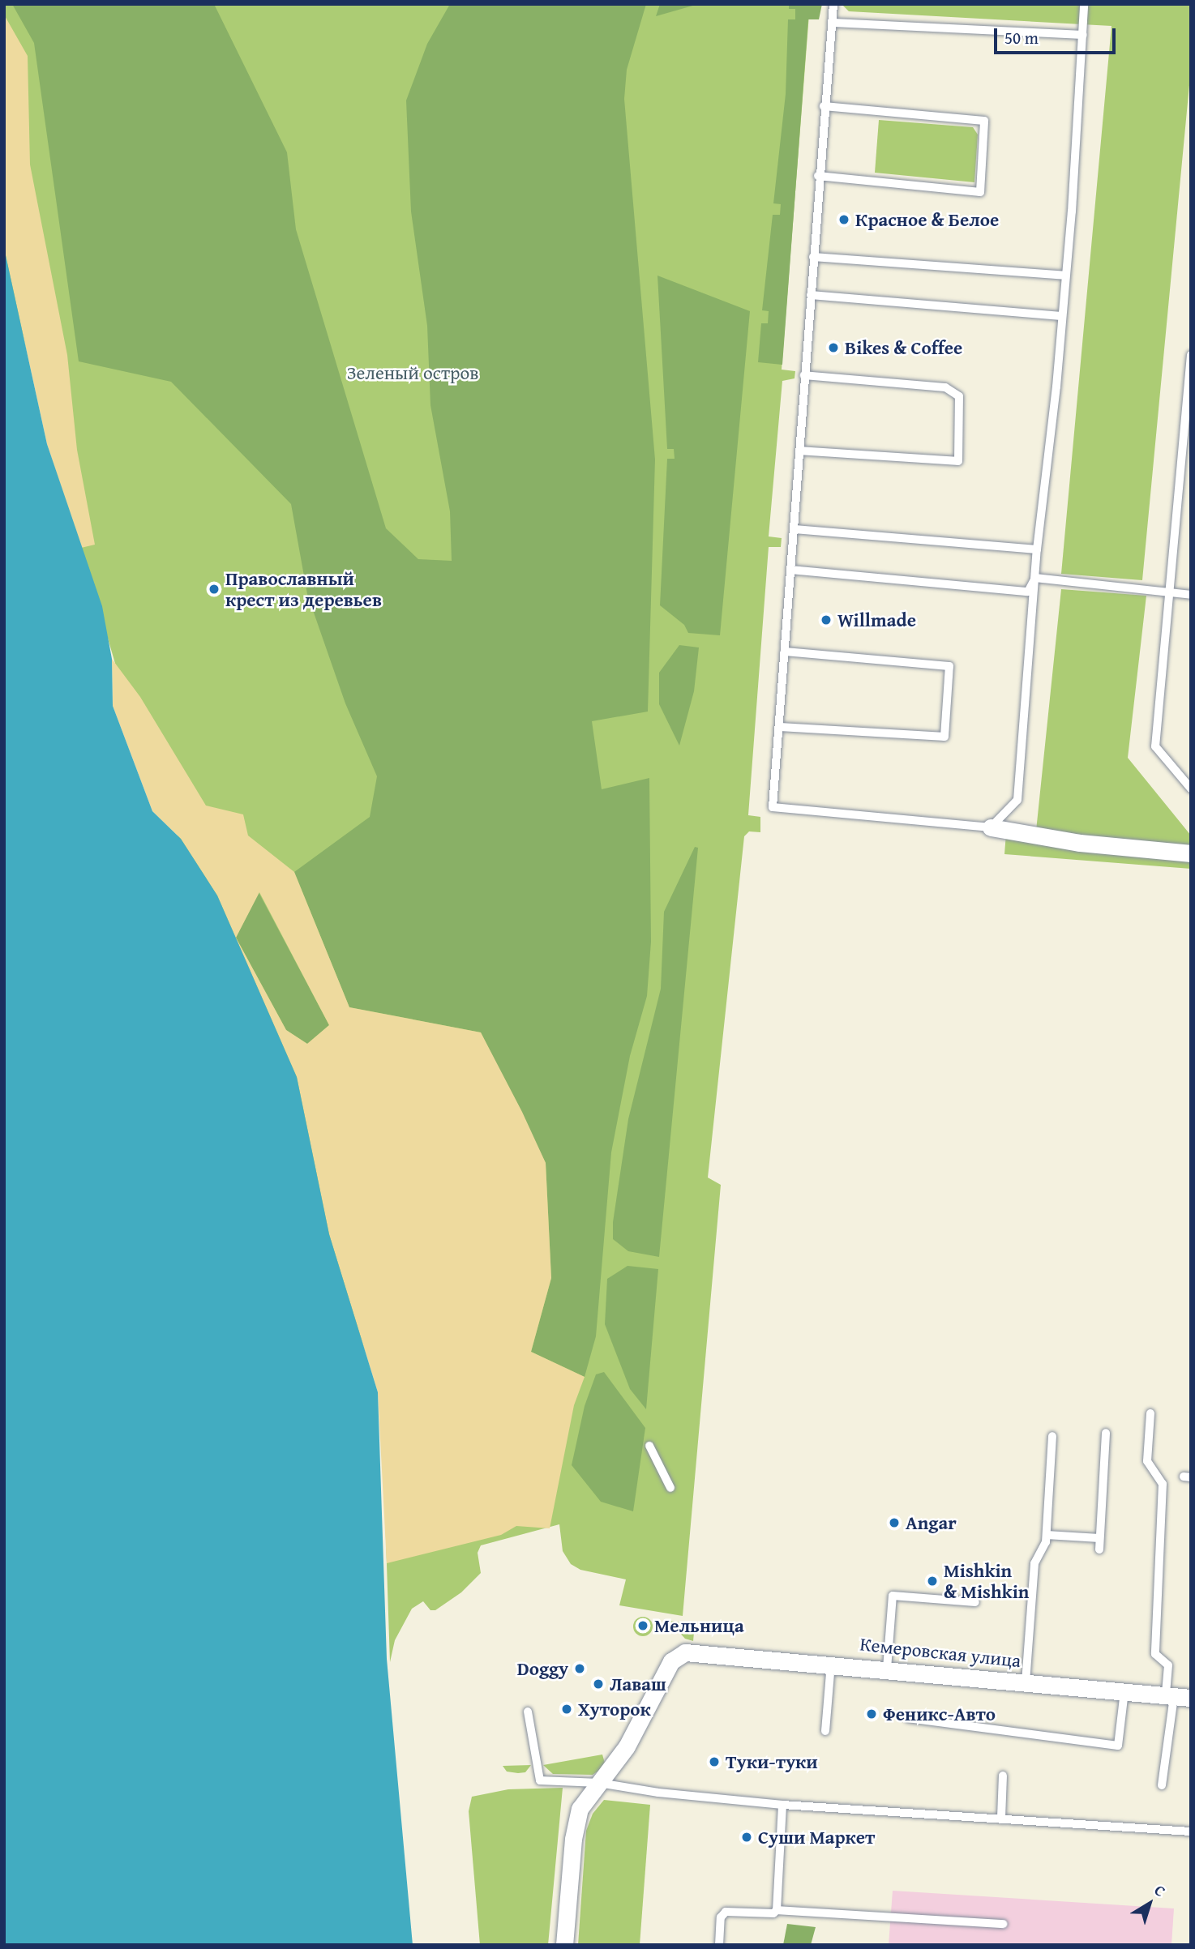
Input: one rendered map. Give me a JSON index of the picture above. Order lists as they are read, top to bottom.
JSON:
{
  "streets": {
    "street": ["Кемеровская улица"]
  },
  "parks": ["Зеленый остров"],
  "places": [
    "Красное & Белое",
    "Bikes & Coffee",
    "Православный крест из деревьев",
    "Willmade",
    "Angar",
    "Mishkin & Mishkin",
    "Мельница",
    "Doggy",
    "Лаваш",
    "Хуторок",
    "Феникс-Авто",
    "Туки-туки",
    "Суши Маркет"
  ],
  "scale_bar": "50 m",
  "north": "top right"
}
